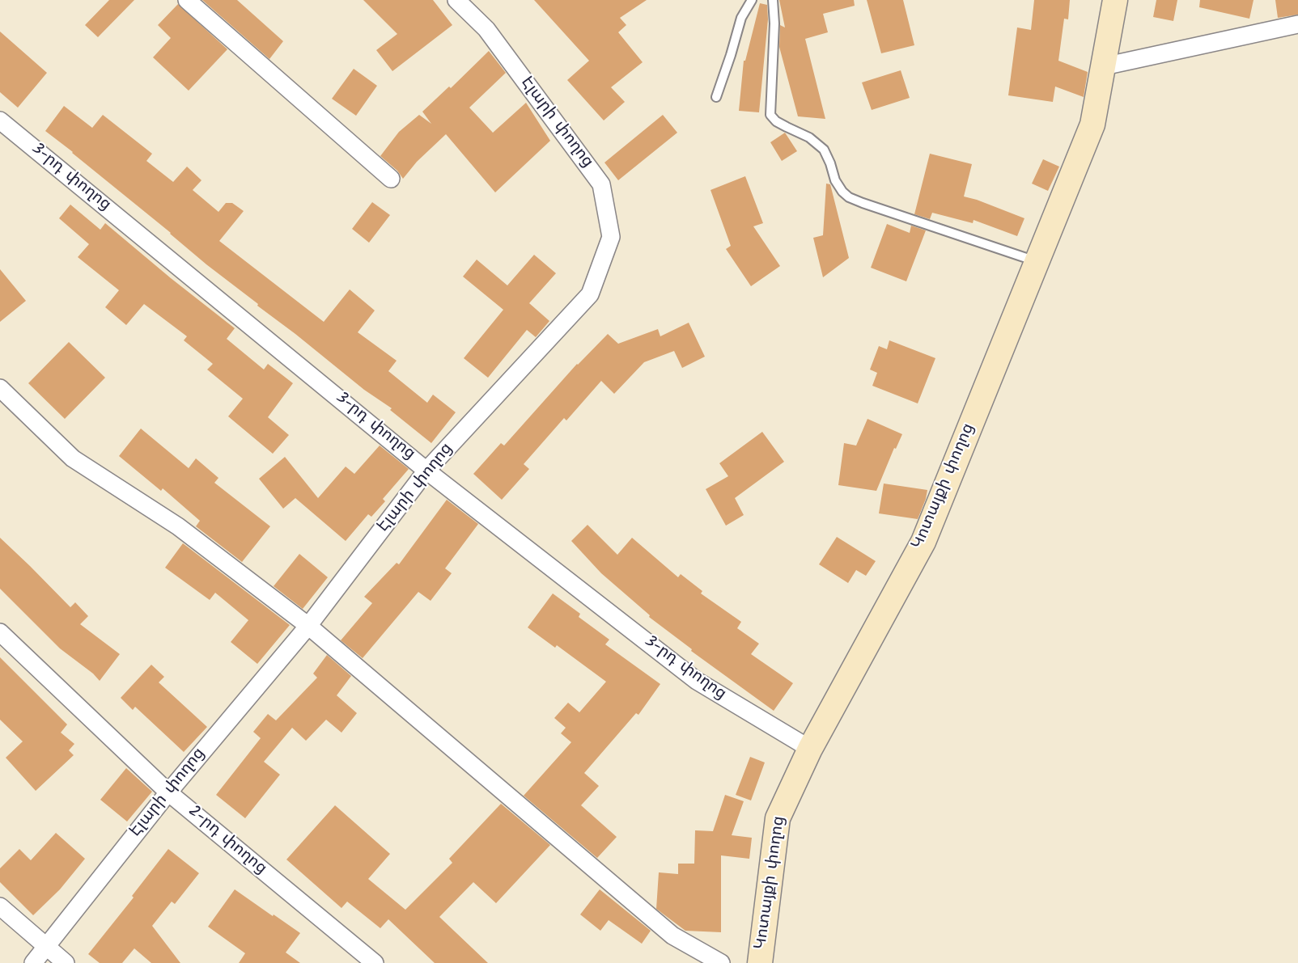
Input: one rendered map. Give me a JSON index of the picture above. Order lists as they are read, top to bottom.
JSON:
{
  "streets": {
    "main road": ["Կոտայքի փողոց"],
    "street": ["Էլարի փողոց", "3-րդ փողոց", "2-րդ փողոց"]
  },
  "crossings": [
    ["Էլարի փողոց", "3-րդ փողոց"],
    ["Էլարի փողոց", "2-րդ փողոց"],
    ["3-րդ փողոց", "Կոտայքի փողոց"]
  ]
}
